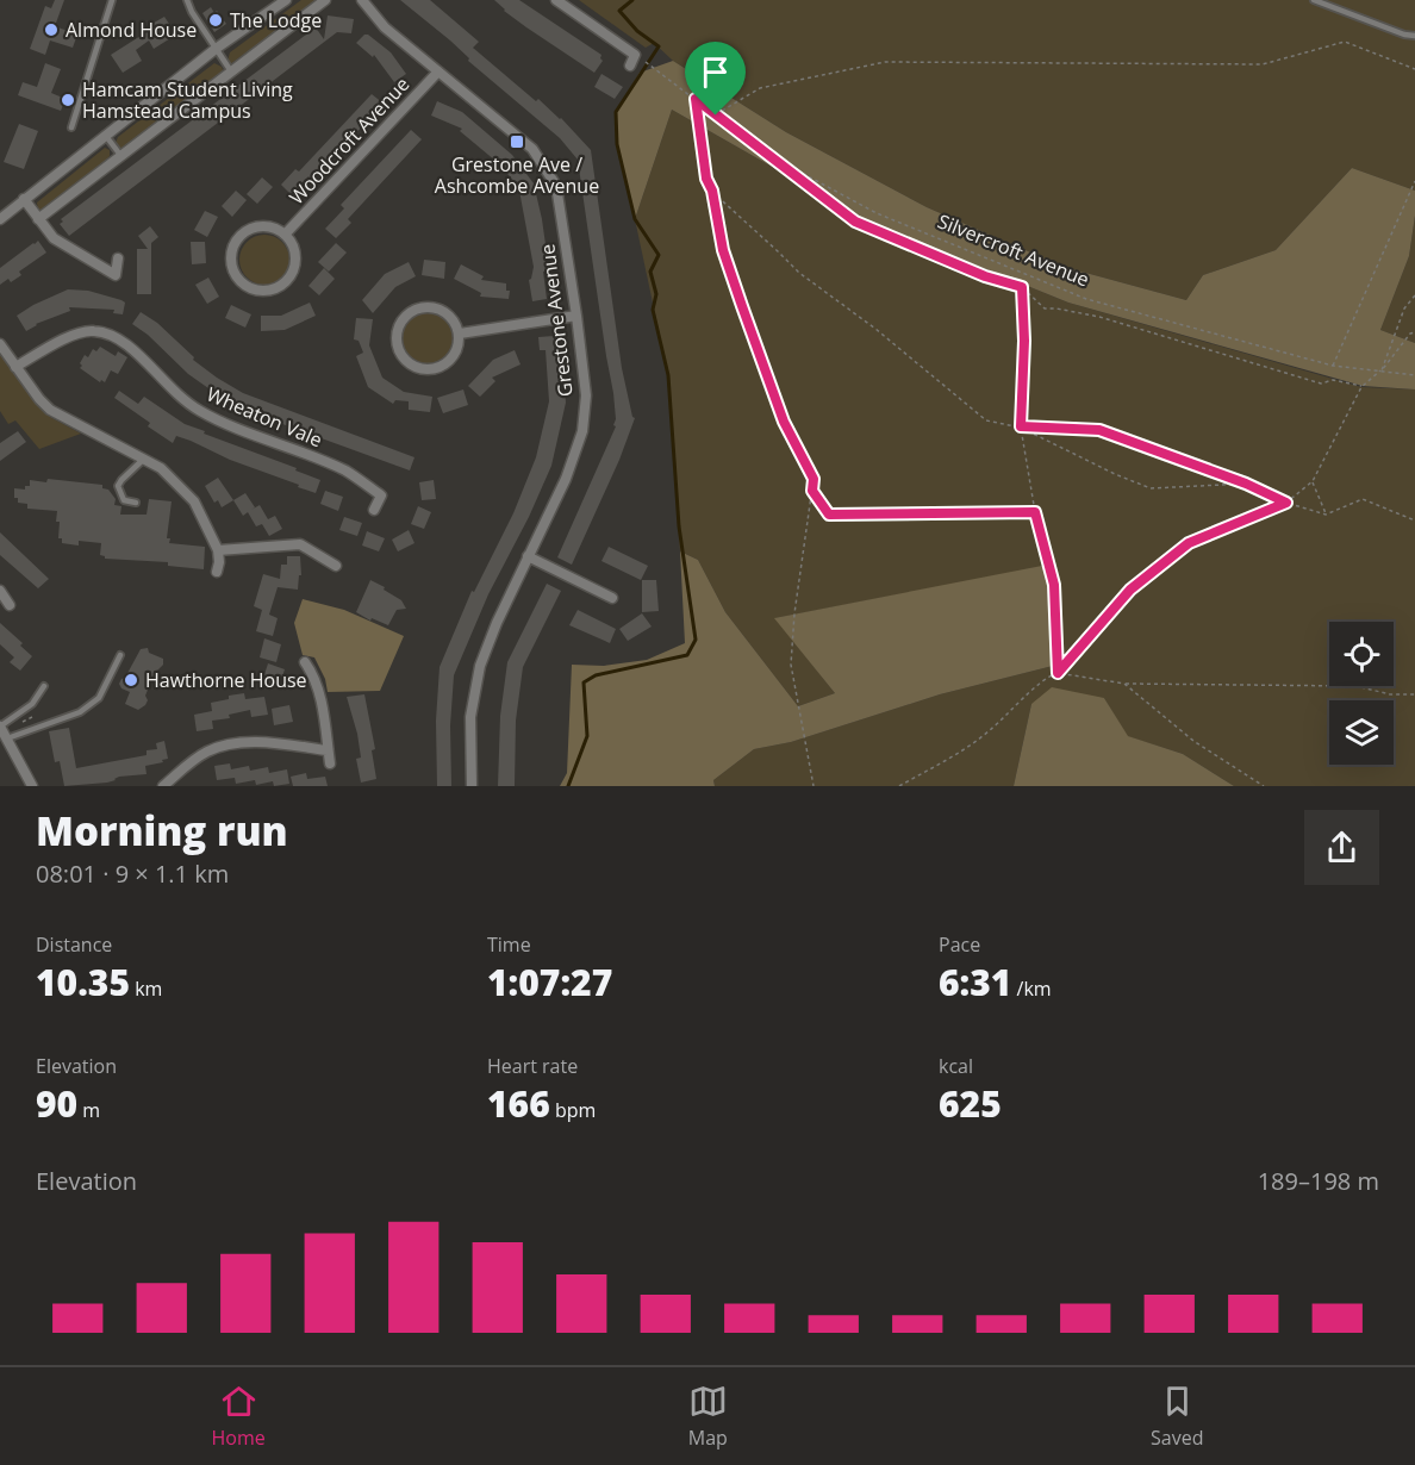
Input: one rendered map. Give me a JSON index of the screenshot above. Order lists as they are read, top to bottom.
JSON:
{
  "streets": {
    "street": ["Woodcroft Avenue", "Grestone Avenue", "Wheaton Vale"],
    "path": ["Silvercroft Avenue"]
  },
  "crossings": [
    ["Woodcroft Avenue", "Grestone Avenue"]
  ],
  "places": {
    "other": [
      "The Lodge",
      "Almond House",
      "Hamcam Student Living Hamstead Campus",
      "Hawthorne House"
    ],
    "transit": ["Grestone Ave / Ashcombe Avenue"]
  },
  "page": {
    "heading": ["Morning run", "08:01 · 9 × 1.1 km"],
    "stats": [
      ["Distance", "10.35 km"],
      ["Time", "1:07:27"],
      ["Pace", "6:31 /km"],
      ["Elevation", "90 m"],
      ["Heart rate", "166 bpm"],
      ["kcal", "625"]
    ],
    "chart": ["Elevation", "189–198 m"],
    "tabs": ["Home", "Map", "Saved"]
  }
}
